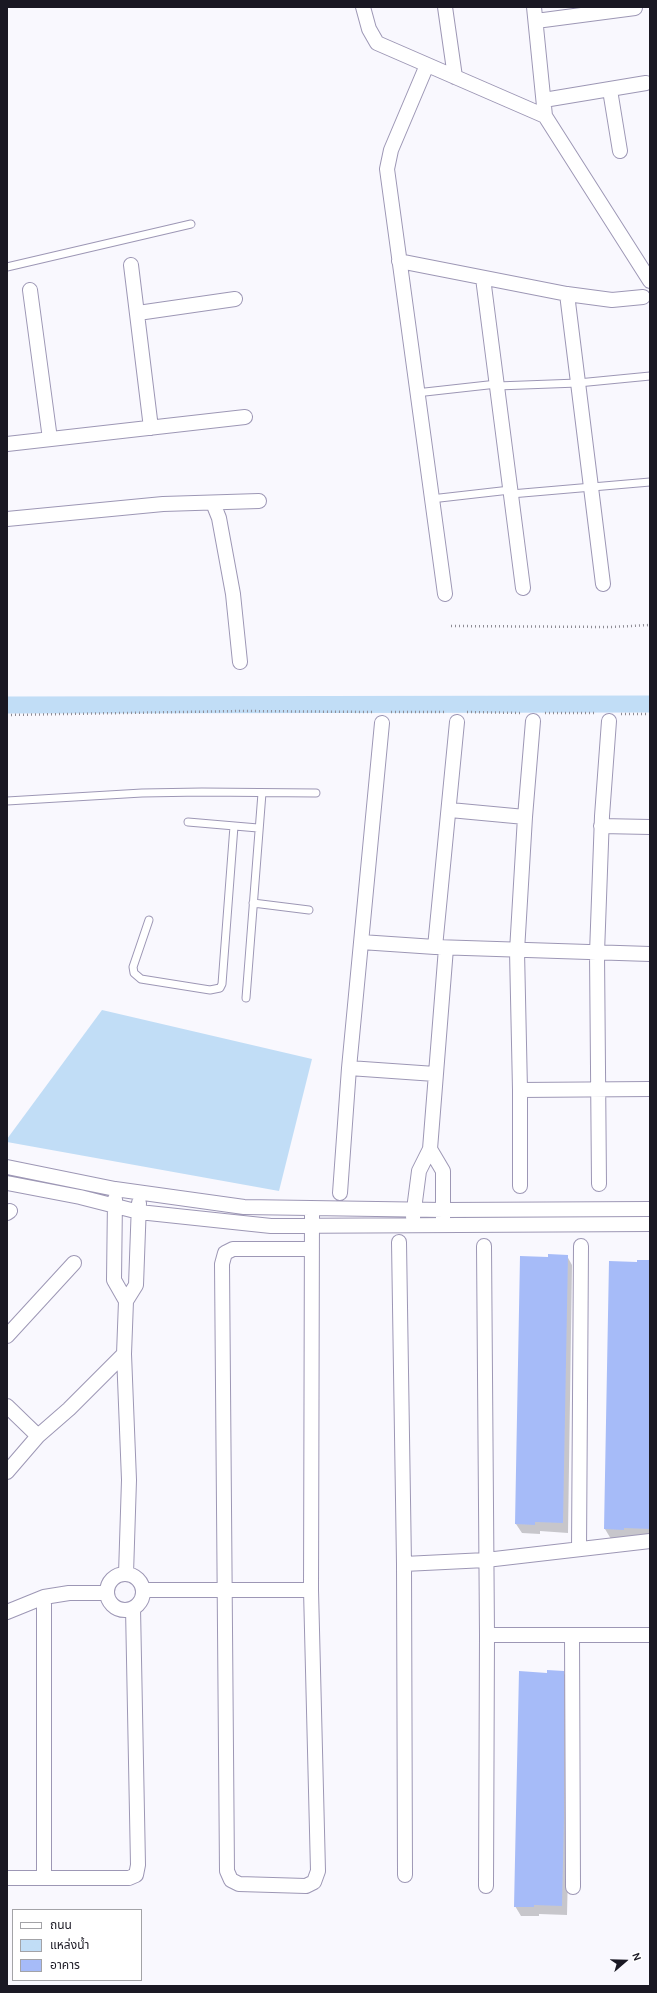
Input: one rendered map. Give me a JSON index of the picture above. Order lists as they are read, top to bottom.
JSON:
{
  "legend": ["ถนน", "แหล่งน้ำ", "อาคาร"],
  "north": "right"
}
